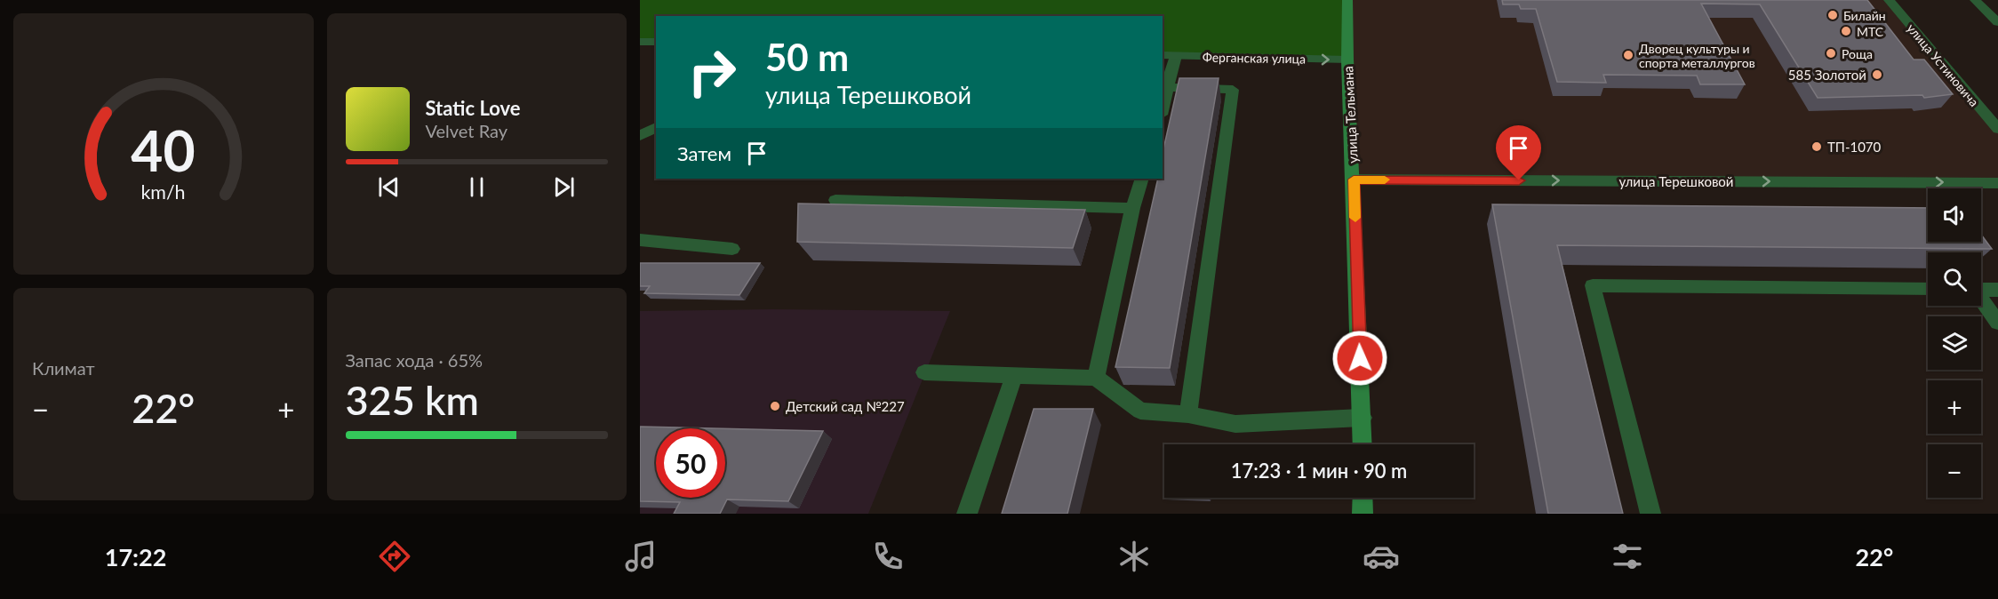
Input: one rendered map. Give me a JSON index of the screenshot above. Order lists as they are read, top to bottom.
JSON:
{
  "streets": {
    "main road": ["улица Тельмана"],
    "street": ["Ферганская улица", "улица Устиновича", "улица Терешковой"]
  },
  "crossings": [
    ["Ферганская улица", "улица Тельмана"],
    ["улица Тельмана", "улица Терешковой"]
  ],
  "one_way": ["Ферганская улица", "улица Терешковой"],
  "places": [
    "Билайн",
    "МТС",
    "Роща",
    "Дворец культуры и спорта металлургов",
    "585 Золотой",
    "ТП-1070",
    "Детский сад №227"
  ],
  "page": {
    "turn": ["50 m", "улица Терешковой"],
    "song": ["Static Love", "Velvet Ray"],
    "then": "Затем",
    "map_buttons": ["+", "−"],
    "tile": [
      "Климат",
      ["Запас хода · 65%", "325 km"]
    ],
    "heat": ["−", "22°", "+"],
    "limit": "50",
    "trip": "17:23 · 1 мин · 90 m",
    "tabs": ["17:22", "22°"],
    "gauge": ["40", "km/h"]
  }
}
